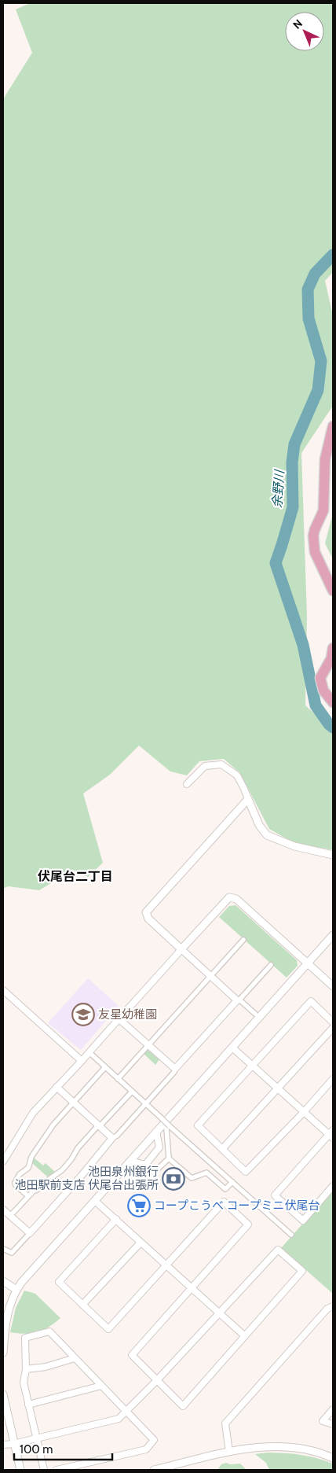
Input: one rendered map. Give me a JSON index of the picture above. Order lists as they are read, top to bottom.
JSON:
{
  "districts": ["伏尾台二丁目"],
  "water": ["余野川"],
  "places": {
    "school or university": ["友星幼稚園"],
    "bank": ["池田泉州銀行 池田駅前支店 伏尾台出張所"],
    "supermarket": ["コープこうべ コープミニ伏尾台"]
  },
  "scale_bar": "100 m",
  "north": "top left"
}
